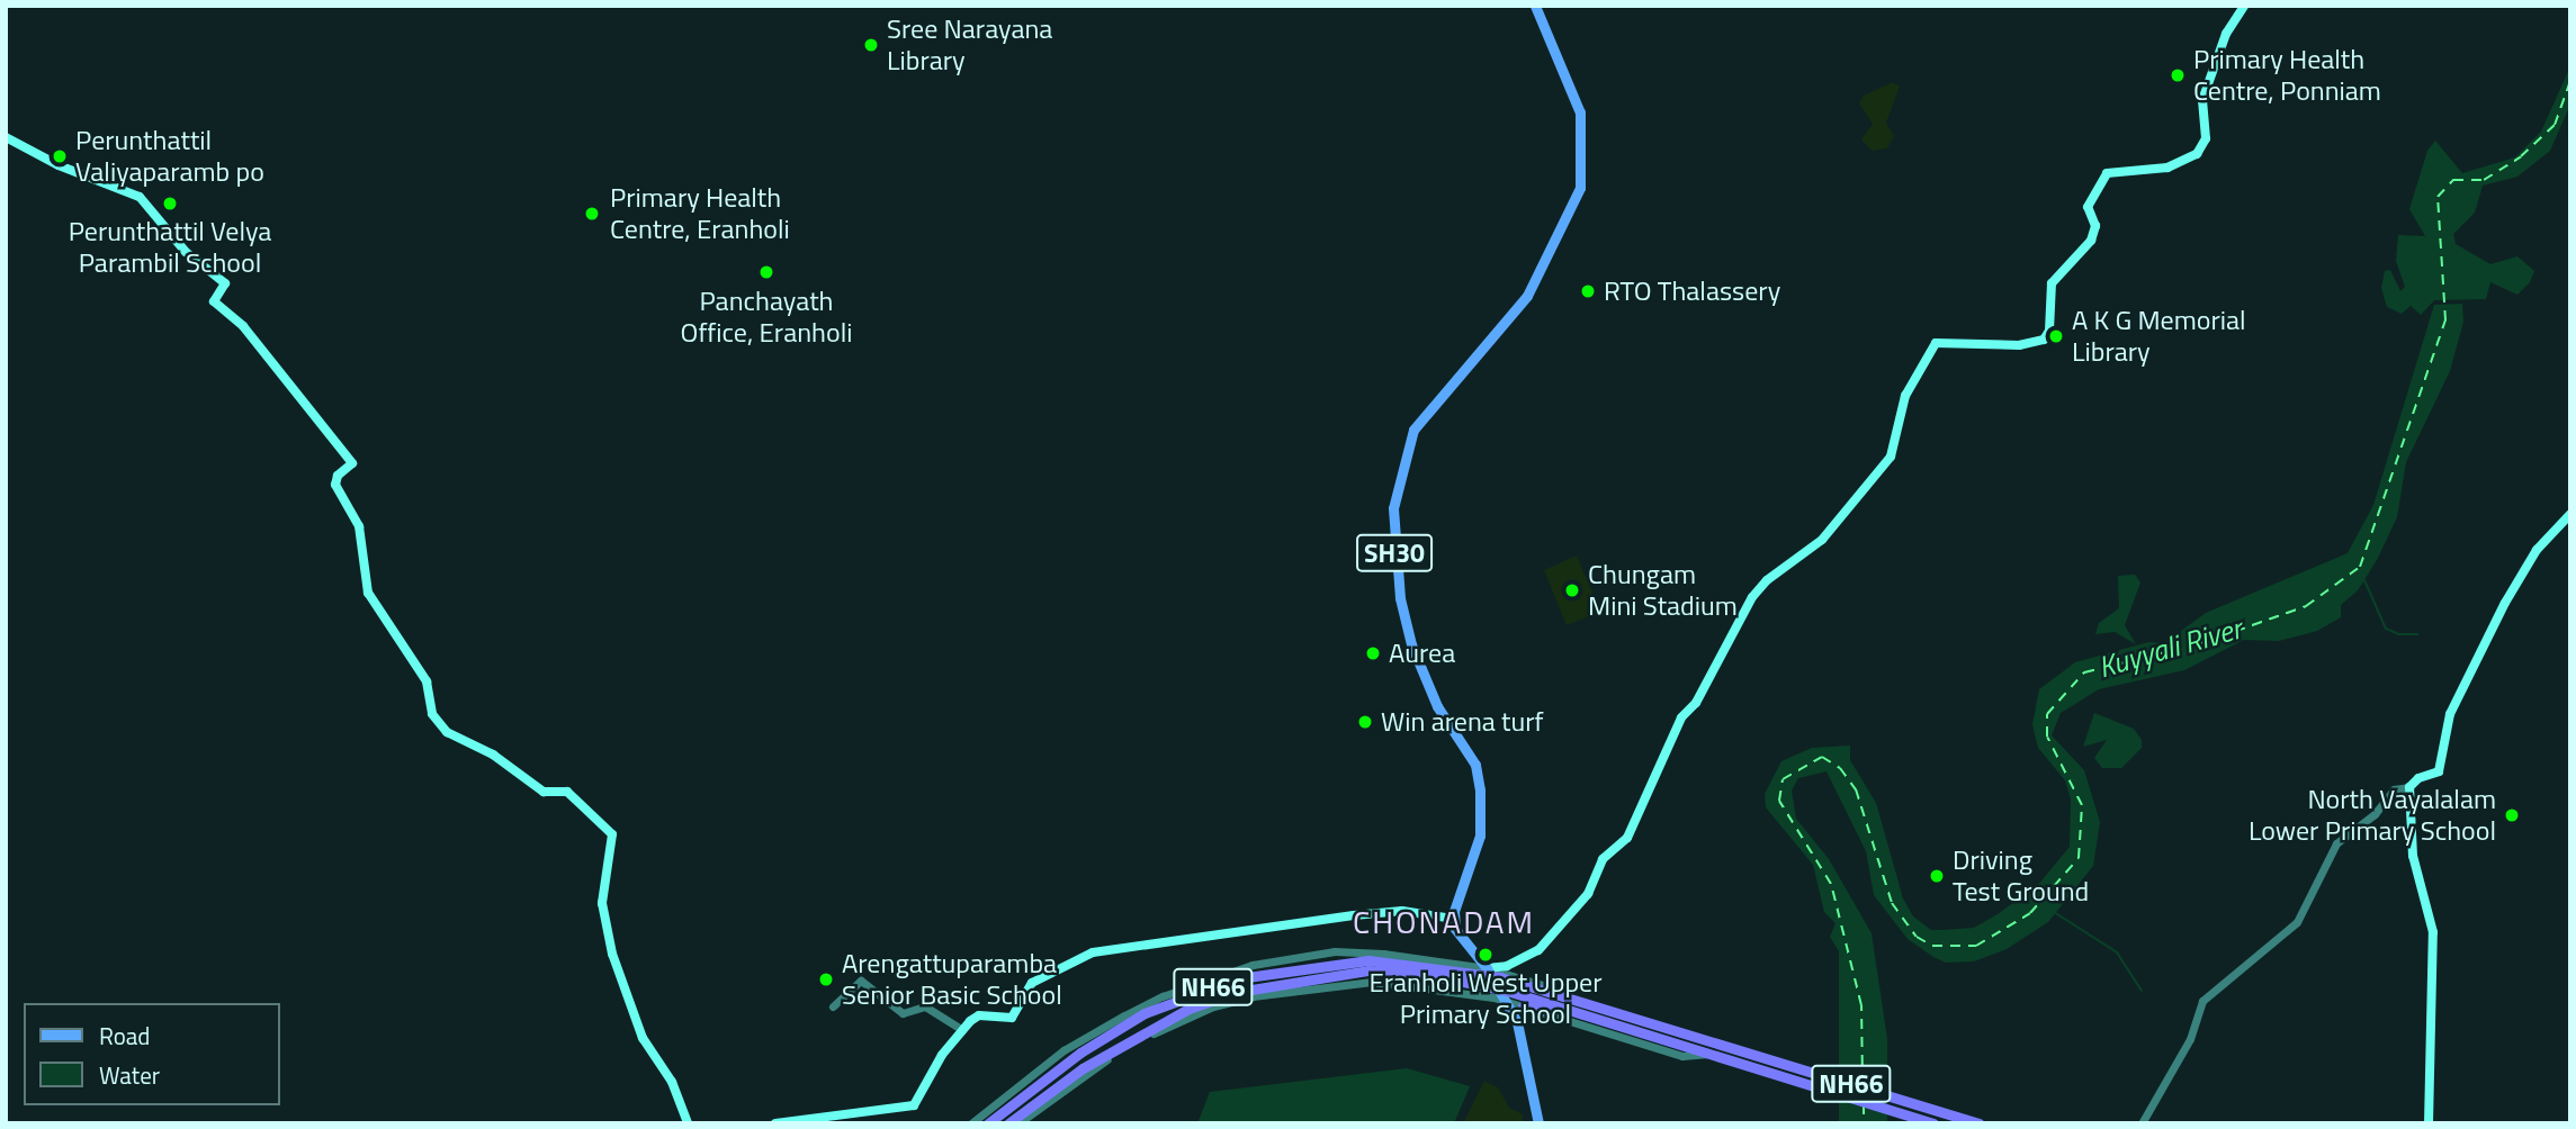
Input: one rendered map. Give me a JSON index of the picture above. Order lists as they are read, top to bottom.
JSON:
{
  "streets": {
    "highway": ["NH66"],
    "main road": ["SH30"]
  },
  "districts": ["CHONADAM"],
  "water": ["Kuyyali River"],
  "places": [
    "Sree Narayana Library",
    "Primary Health Centre, Ponniam",
    "Perunthattil Valiyaparamb po",
    "Perunthattil Velya Parambil School",
    "Primary Health Centre, Eranholi",
    "Panchayath Office, Eranholi",
    "RTO Thalassery",
    "A K G Memorial Library",
    "Chungam Mini Stadium",
    "Aurea",
    "Win arena turf",
    "North Vayalalam Lower Primary School",
    "Driving Test Ground",
    "Eranholi West Upper Primary School",
    "Arengattuparamba Senior Basic School"
  ],
  "legend": ["Road", "Water"]
}
